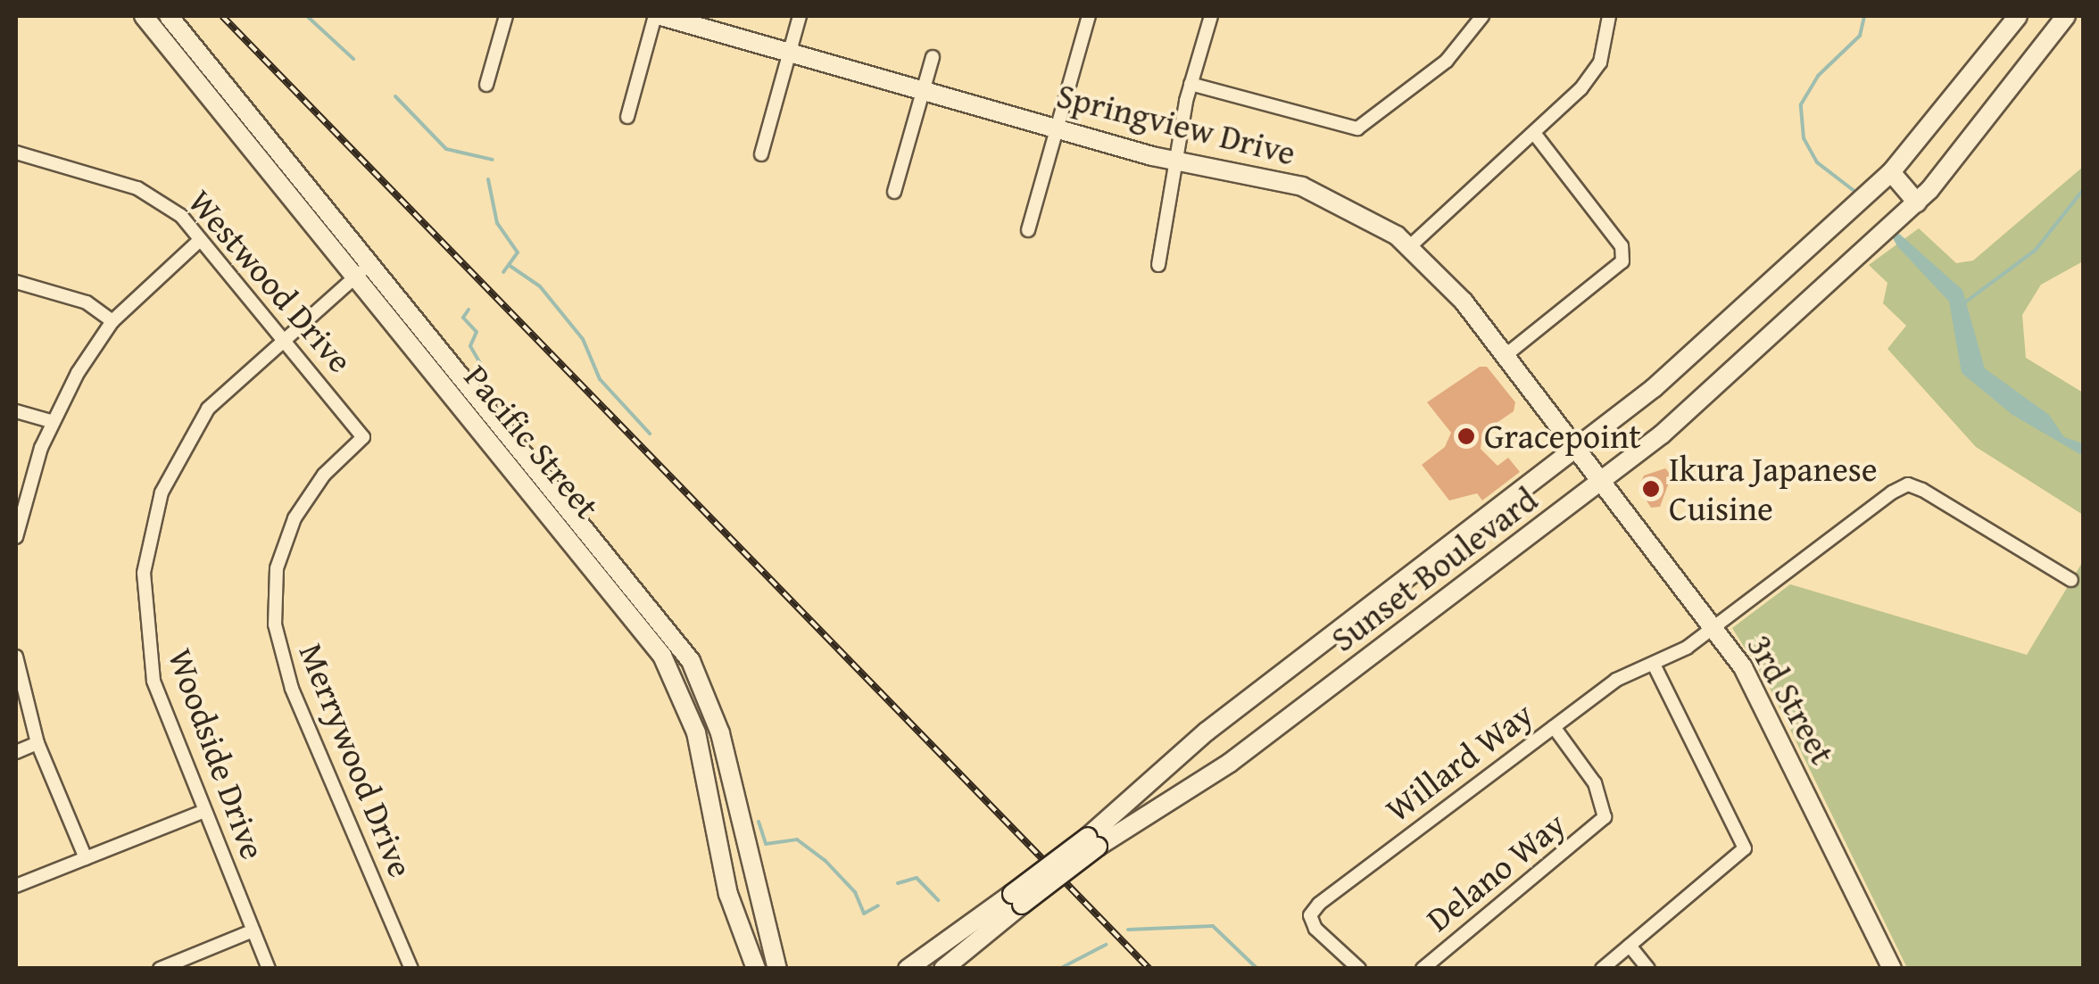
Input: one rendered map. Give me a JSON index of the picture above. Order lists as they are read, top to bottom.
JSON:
{
  "streets": {
    "main road": [
      "Springview Drive",
      "Pacific Street",
      "Sunset Boulevard",
      "3rd Street"
    ],
    "street": [
      "Westwood Drive",
      "Woodside Drive",
      "Merrywood Drive",
      "Willard Way",
      "Delano Way"
    ]
  },
  "crossings": [
    ["Springview Drive", "Sunset Boulevard"],
    ["Springview Drive", "3rd Street"],
    ["Westwood Drive", "Woodside Drive"],
    ["Westwood Drive", "Merrywood Drive"],
    ["Pacific Street", "Woodside Drive"],
    ["Sunset Boulevard", "3rd Street"],
    ["3rd Street", "Willard Way"],
    ["Willard Way", "Delano Way"]
  ],
  "places": ["Gracepoint", "Ikura Japanese Cuisine"]
}
